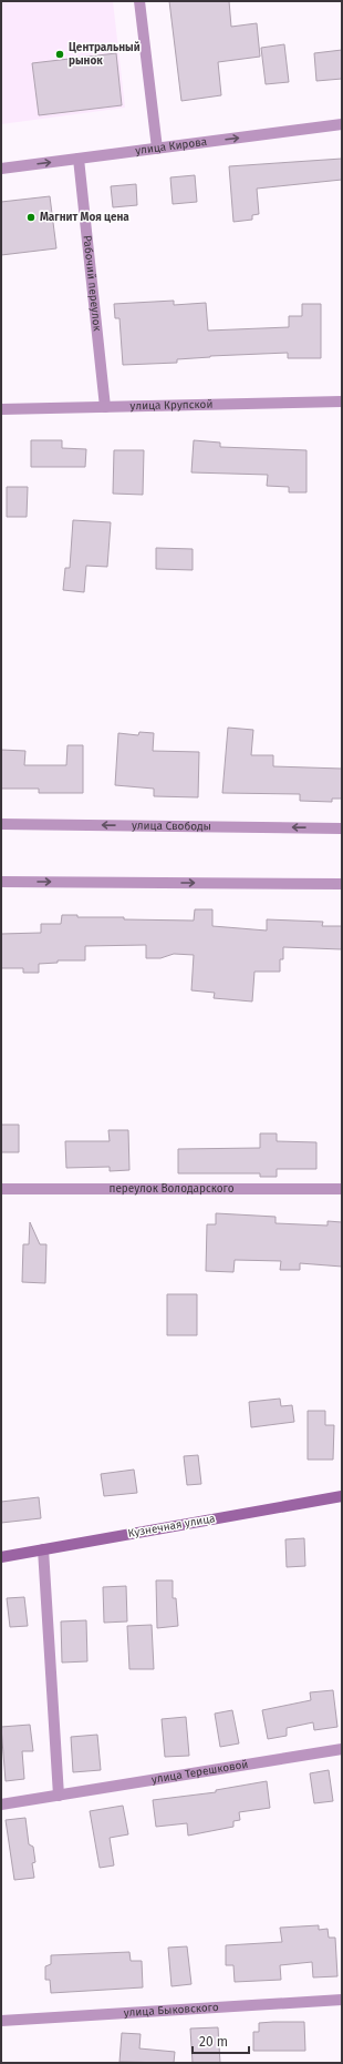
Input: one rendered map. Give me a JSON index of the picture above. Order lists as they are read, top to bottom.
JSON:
{
  "streets": {
    "main road": ["Кузнечная улица"],
    "street": [
      "улица Кирова",
      "Рабочий переулок",
      "улица Крупской",
      "улица Свободы",
      "переулок Володарского",
      "улица Терешковой",
      "улица Быковского"
    ]
  },
  "crossings": [
    ["улица Кирова", "Рабочий переулок"],
    ["Рабочий переулок", "улица Крупской"]
  ],
  "one_way": ["улица Кирова"],
  "places": ["Центральный рынок", "Магнит Моя цена"],
  "scale_bar": "20 m"
}
